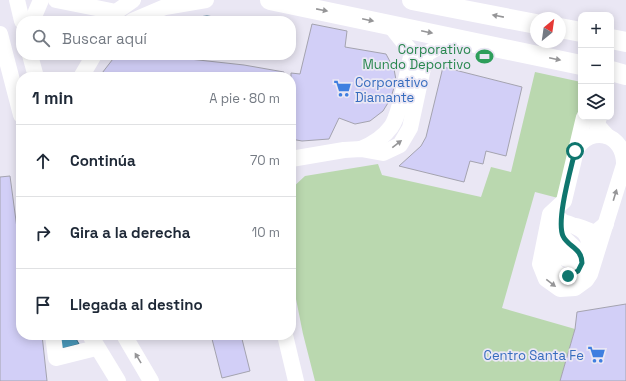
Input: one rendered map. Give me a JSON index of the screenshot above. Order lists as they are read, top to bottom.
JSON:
{
  "places": {
    "sports": ["Corporativo Mundo Deportivo"],
    "supermarket": ["Corporativo Diamante", "Centro Santa Fe"]
  },
  "north": "top right",
  "page": {
    "map_buttons": ["+", "−"],
    "search": "Buscar aquí",
    "heading": ["1 min", "A pie · 80 m"],
    "list": [
      ["Continúa", "70 m"],
      ["Gira a la derecha", "10 m"],
      "Llegada al destino"
    ]
  }
}
